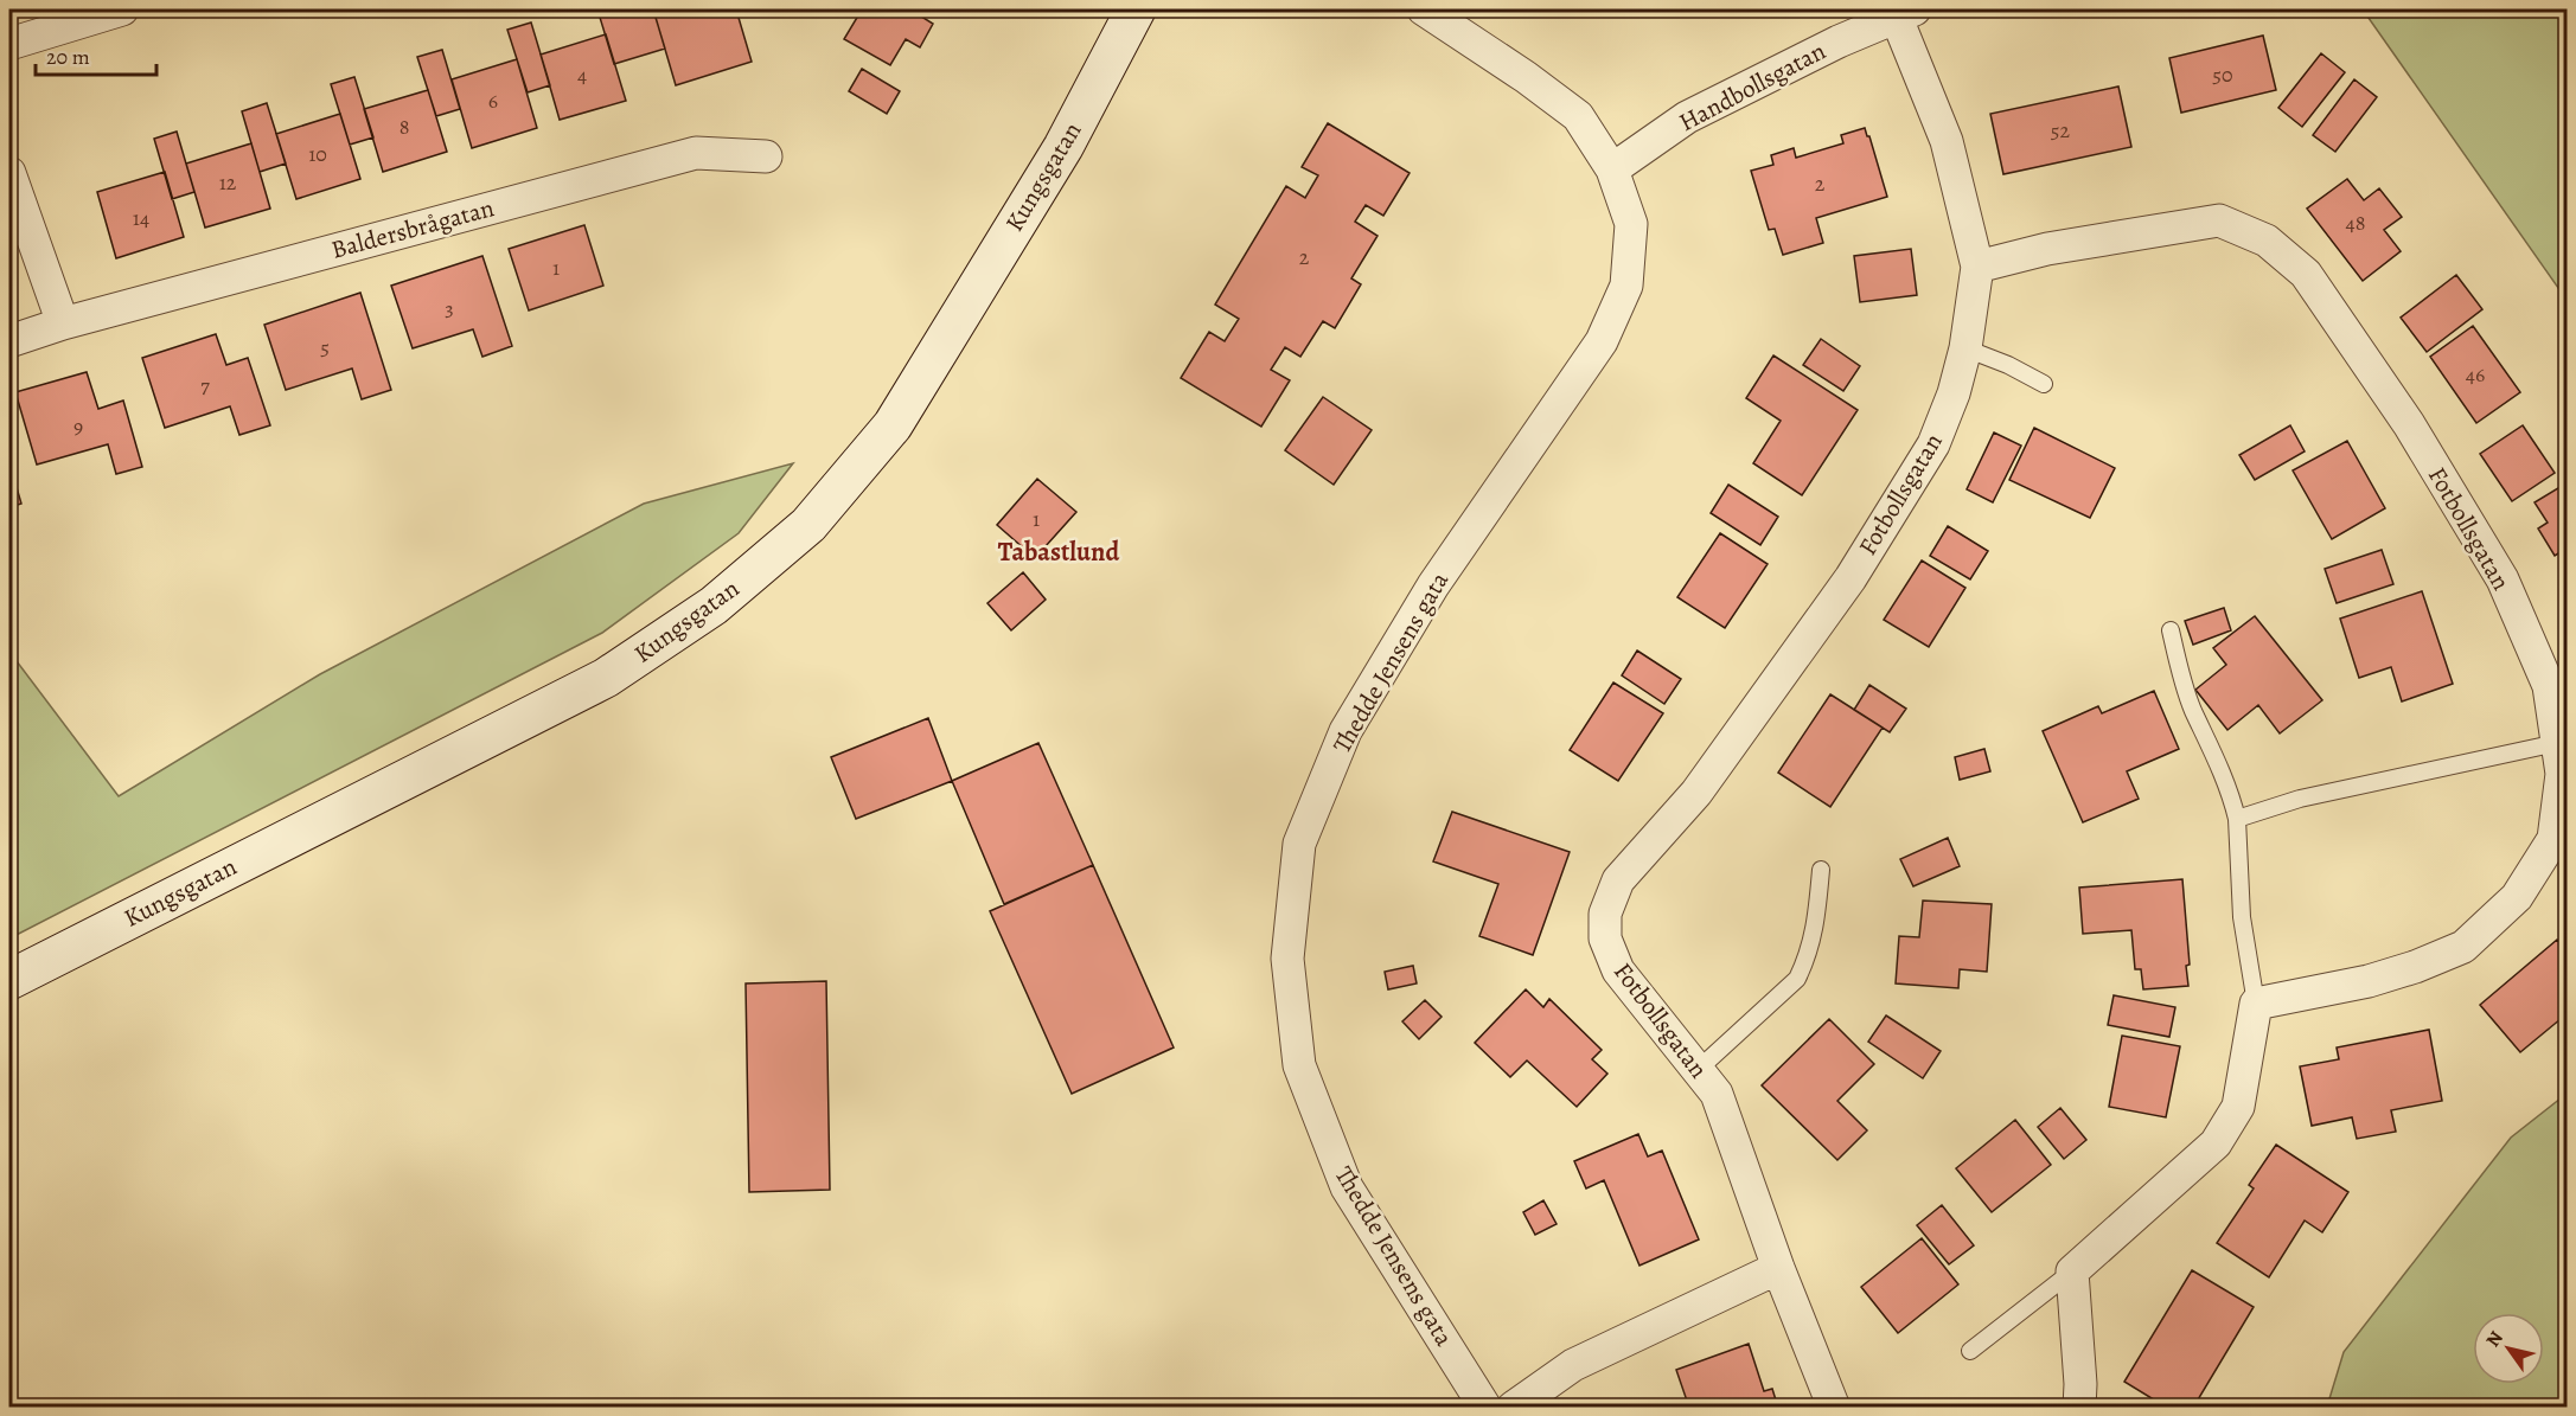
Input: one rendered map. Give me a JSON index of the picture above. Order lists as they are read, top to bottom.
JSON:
{
  "streets": {
    "street": [
      "Handbollsgatan",
      "Kungsgatan",
      "Baldersbrågatan",
      "Fotbollsgatan",
      "Thedde Jensens gata"
    ]
  },
  "crossings": [
    ["Handbollsgatan", "Fotbollsgatan"],
    ["Handbollsgatan", "Thedde Jensens gata"]
  ],
  "districts": ["Tabastlund"],
  "house_numbers": [
    "4",
    "50",
    "6",
    "8",
    "52",
    "10",
    "12",
    "2",
    "14",
    "48",
    "2",
    "1",
    "3",
    "5",
    "46",
    "7",
    "9",
    "1"
  ],
  "scale_bar": "20 m",
  "north": "top left"
}
